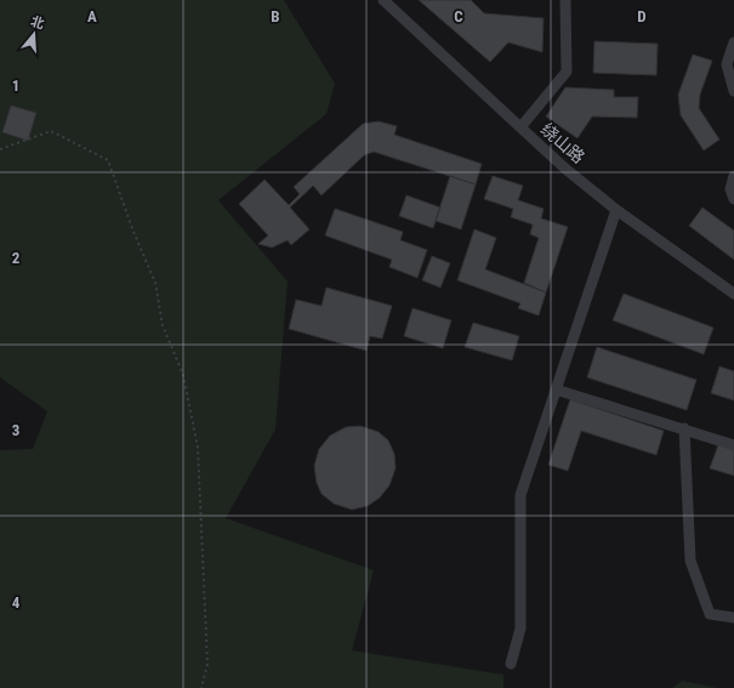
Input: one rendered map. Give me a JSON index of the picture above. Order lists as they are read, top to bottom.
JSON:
{
  "streets": {
    "street": ["绕山路"]
  },
  "north": "top",
  "grid": {
    "columns": [
      "A",
      "B",
      "C",
      "D"
    ],
    "rows": [
      "1",
      "2",
      "3",
      "4"
    ]
  }
}
